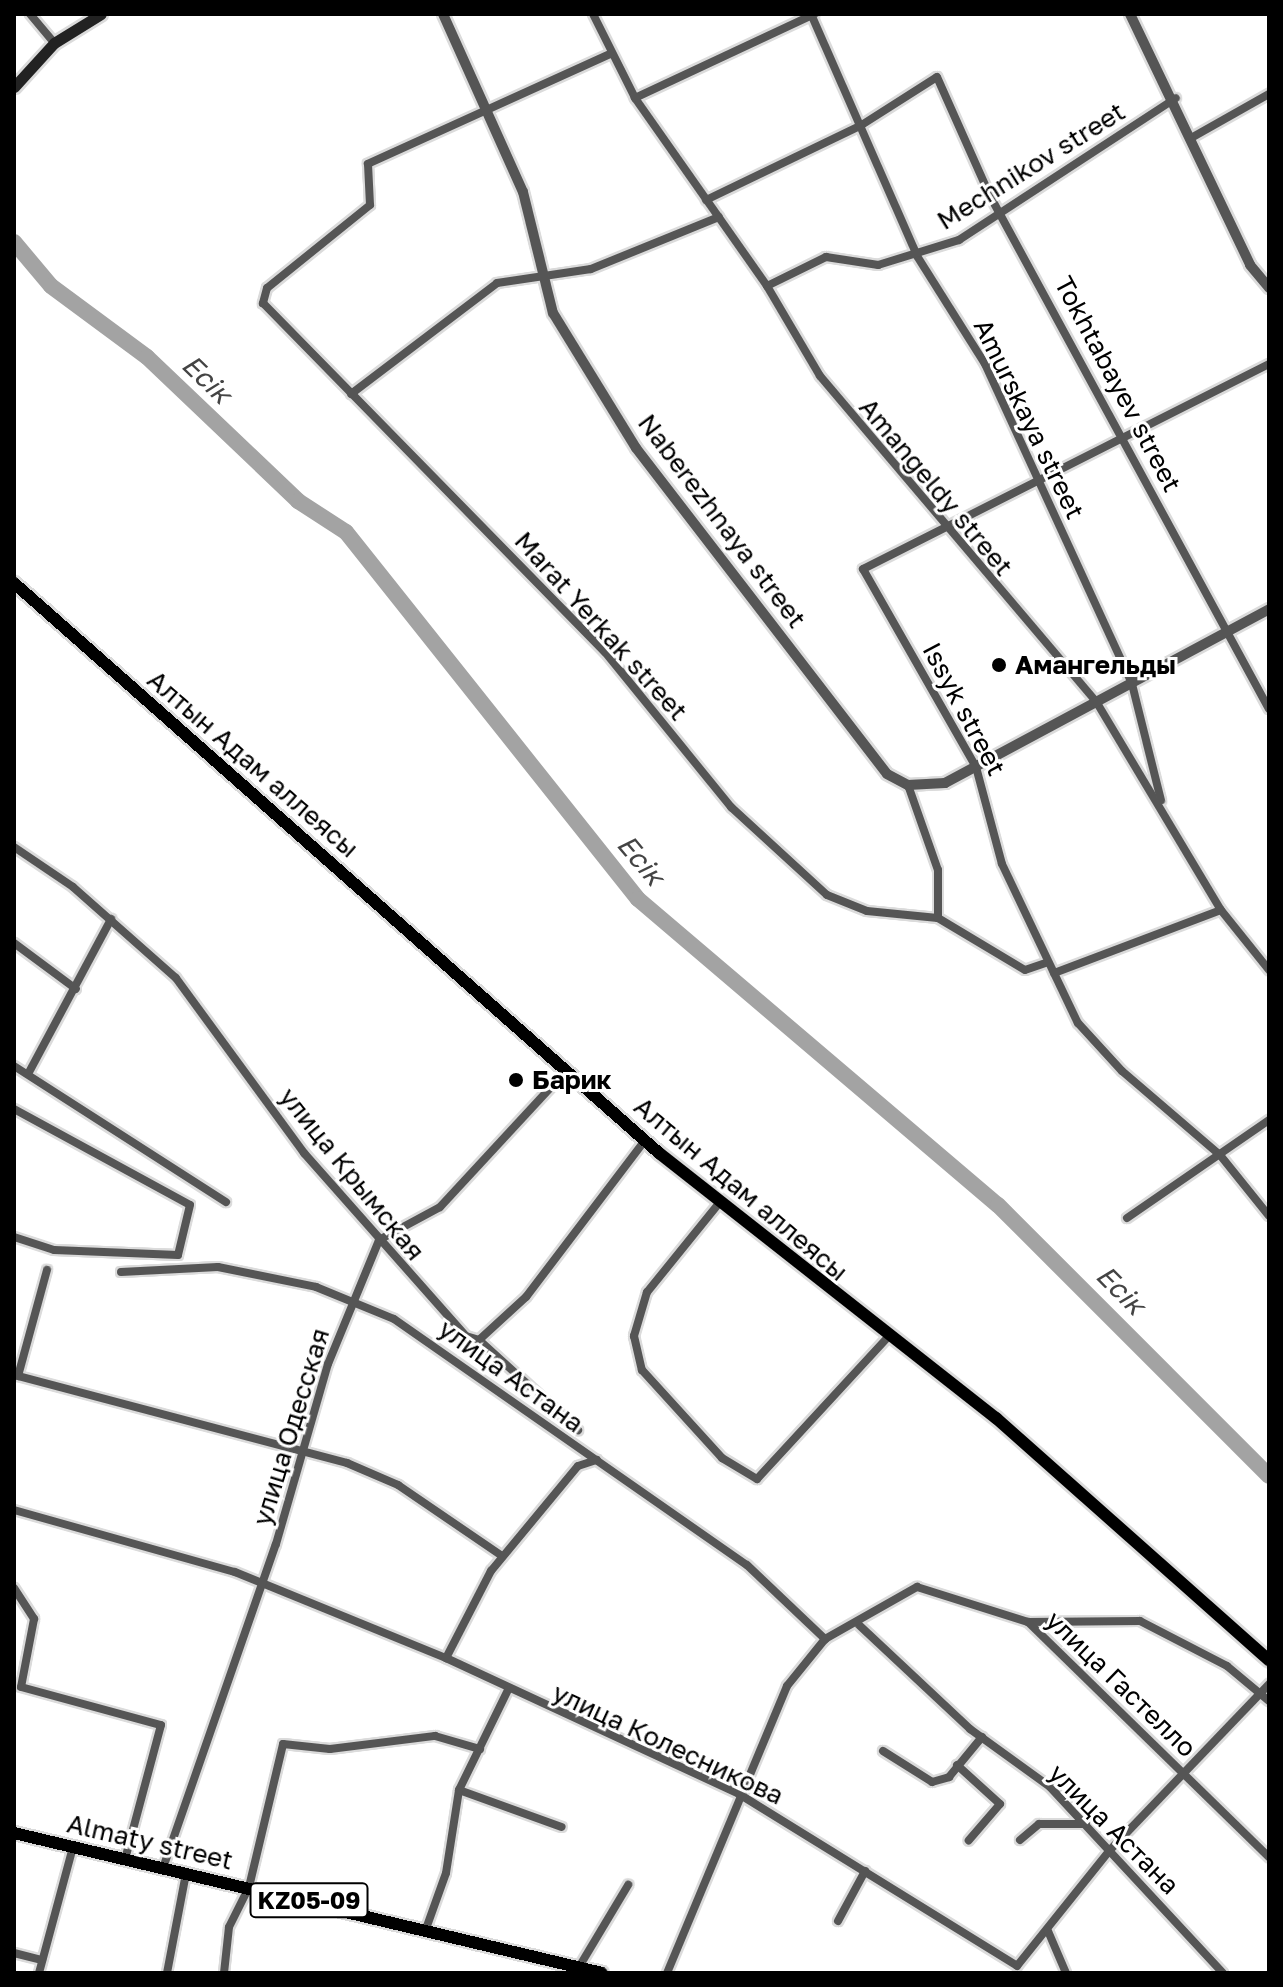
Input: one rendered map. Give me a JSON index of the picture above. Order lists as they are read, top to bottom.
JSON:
{
  "streets": {
    "main road": ["Алтын Адам аллеясы", "Almaty street", "KZ05-09"],
    "street": [
      "Mechnikov street",
      "Tokhtabayev street",
      "Amurskaya street",
      "Amangeldy street",
      "Naberezhnaya street",
      "Marat Yerkak street",
      "Issyk street",
      "улица Крымская",
      "улица Астана",
      "улица Одесская",
      "улица Гастелло",
      "улица Колесникова"
    ]
  },
  "crossings": [
    ["Mechnikov street", "Tokhtabayev street"],
    ["Mechnikov street", "Amurskaya street"],
    ["Mechnikov street", "Amangeldy street"],
    ["Tokhtabayev street", "Amurskaya street"],
    ["Amurskaya street", "Amangeldy street"],
    ["Amangeldy street", "Issyk street"],
    ["Naberezhnaya street", "Marat Yerkak street"],
    ["улица Крымская", "улица Одесская"],
    ["улица Астана", "улица Одесская"],
    ["улица Астана", "улица Гастелло"],
    ["улица Астана", "улица Колесникова"],
    ["улица Одесская", "улица Колесникова"],
    ["улица Одесская", "Almaty street"],
    ["улица Гастелло", "улица Колесникова"]
  ],
  "water": ["Есік"],
  "places": ["Амангельды", "Барик"]
}
